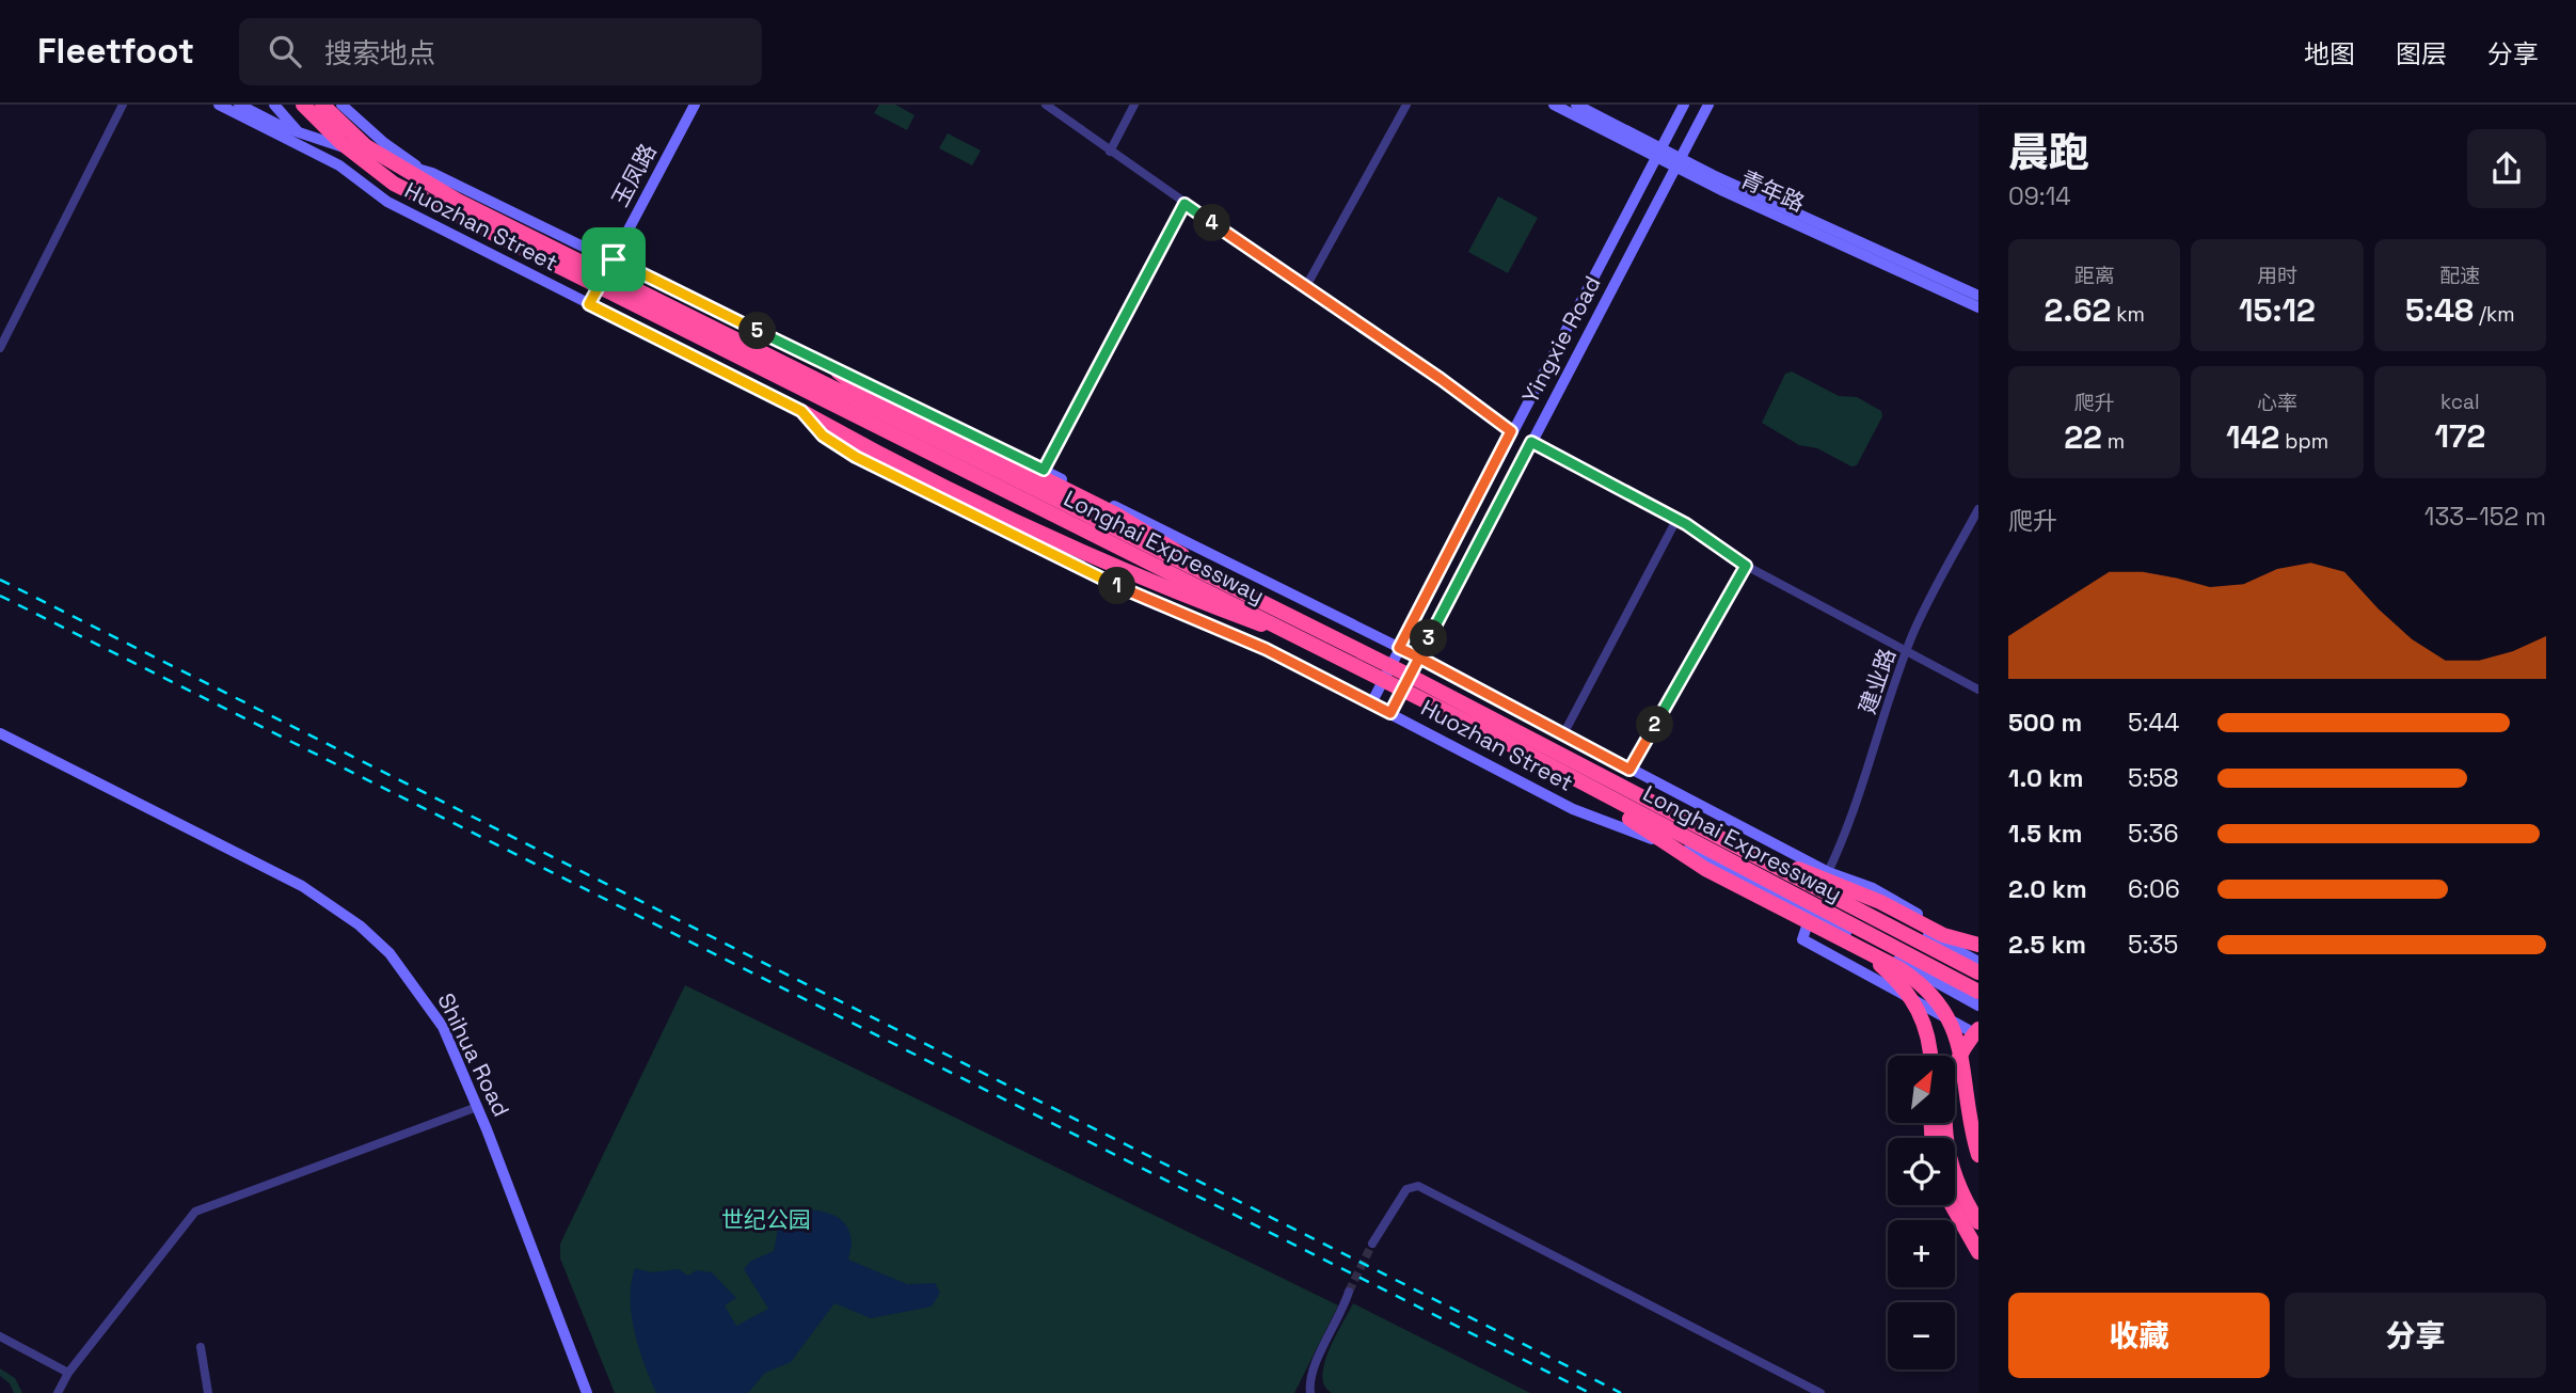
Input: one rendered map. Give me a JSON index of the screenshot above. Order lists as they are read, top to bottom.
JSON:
{
  "streets": {
    "highway": ["Longhai Expressway"],
    "street": [
      "玉凤路",
      "青年路",
      "Huozhan Street",
      "Yingxie Road",
      "建业路",
      "Shihua Road"
    ]
  },
  "crossings": [
    ["玉凤路", "Huozhan Street"],
    ["青年路", "Yingxie Road"],
    ["Huozhan Street", "Yingxie Road"],
    ["Huozhan Street", "建业路"]
  ],
  "parks": ["世纪公园"],
  "north": "top right",
  "page": {
    "header": "Fleetfoot",
    "search": "搜索地点",
    "nav": ["地图", "图层", "分享"],
    "heading": ["晨跑", "09:14"],
    "pins": [
      "4",
      "5",
      "1",
      "3",
      "2"
    ],
    "stats": [
      ["距离", "2.62 km"],
      ["用时", "15:12"],
      ["配速", "5:48 /km"],
      ["爬升", "22 m"],
      ["心率", "142 bpm"],
      ["kcal", "172"]
    ],
    "chart": ["爬升", "133–152 m"],
    "list": [
      {
        "name": "500 m",
        "note": "5:44"
      },
      {
        "name": "1.0 km",
        "note": "5:58"
      },
      {
        "name": "1.5 km",
        "note": "5:36"
      },
      {
        "name": "2.0 km",
        "note": "6:06"
      },
      {
        "name": "2.5 km",
        "note": "5:35"
      }
    ],
    "map_buttons": ["+", "−"],
    "buttons": ["收藏", "分享"]
  }
}
